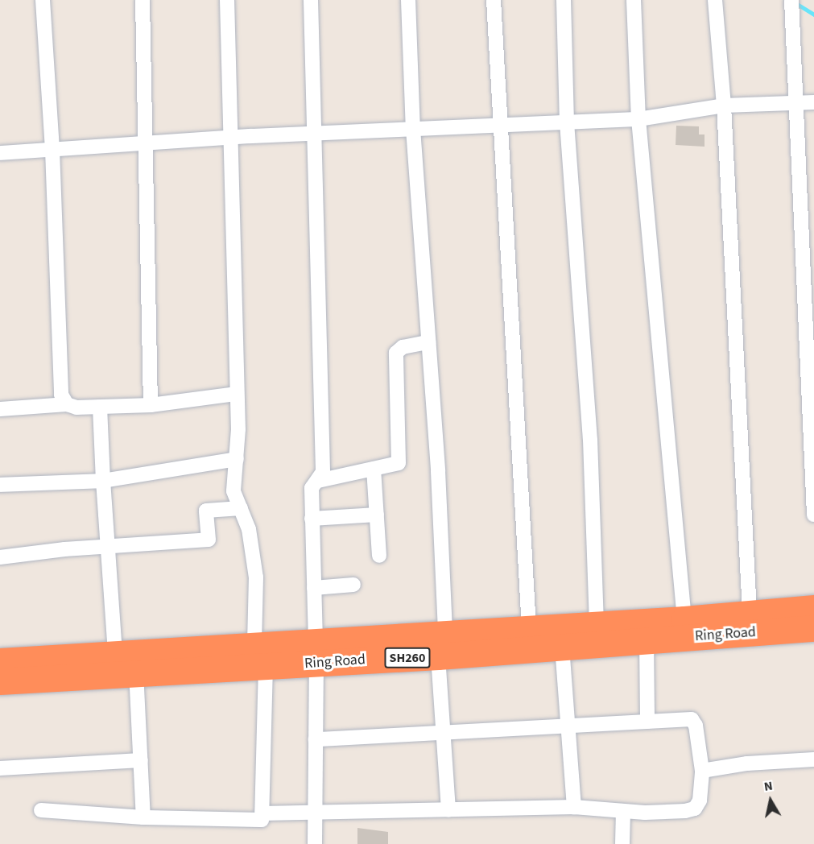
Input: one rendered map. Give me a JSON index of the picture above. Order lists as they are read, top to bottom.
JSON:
{
  "streets": {
    "highway": ["Ring Road", "SH260"]
  },
  "north": "top"
}
